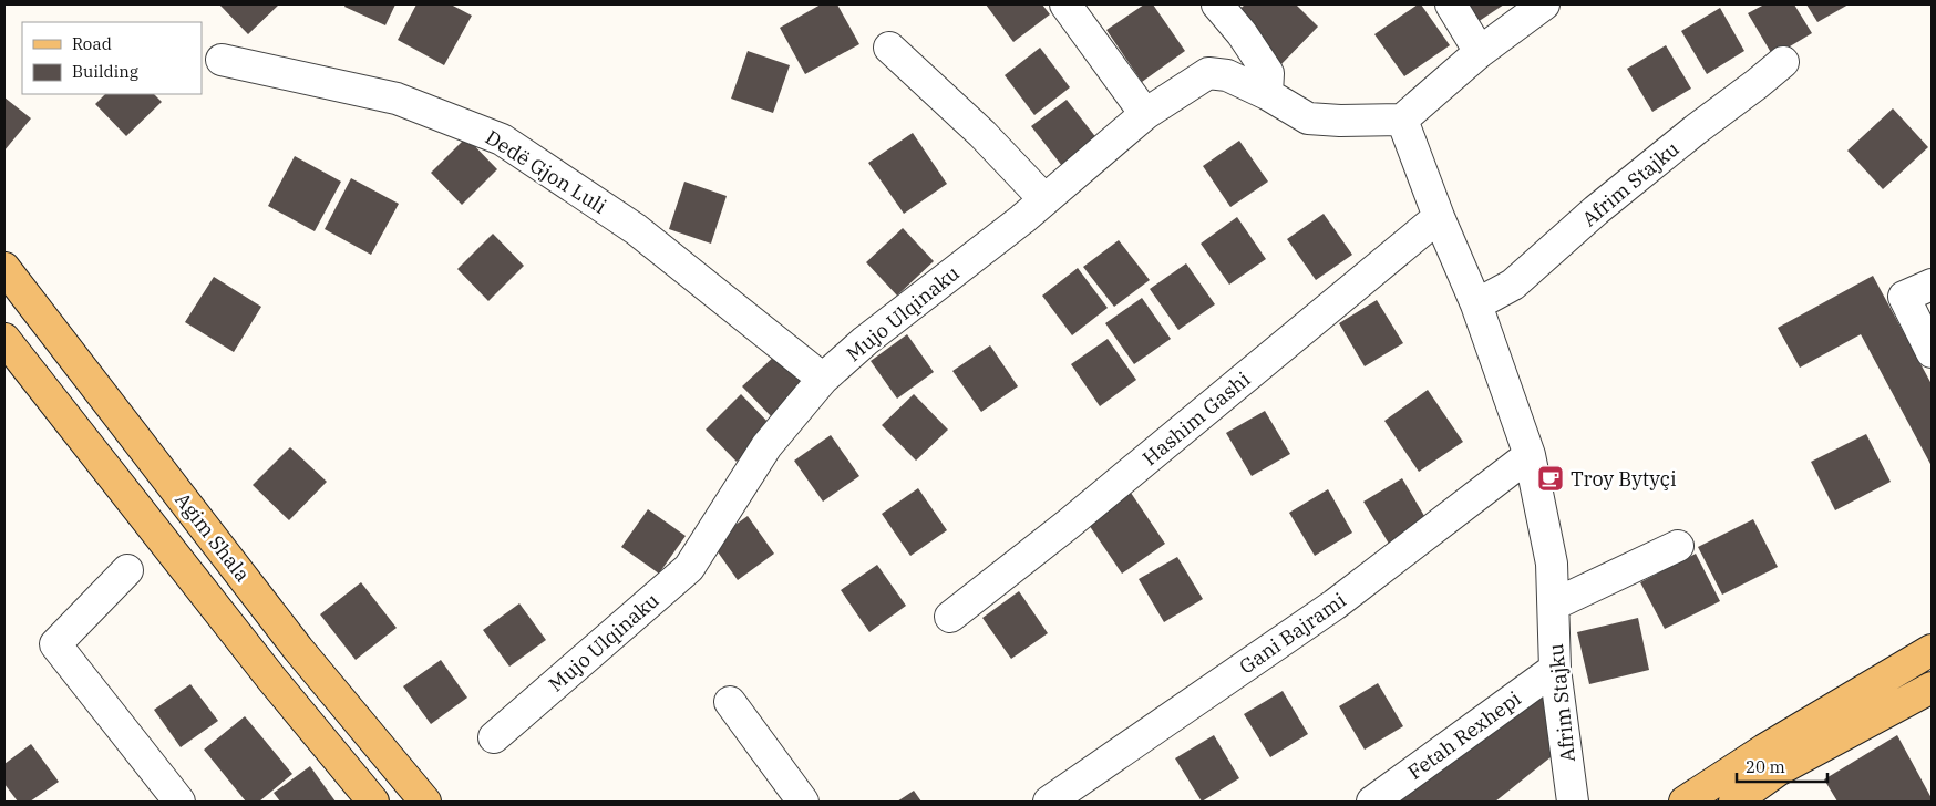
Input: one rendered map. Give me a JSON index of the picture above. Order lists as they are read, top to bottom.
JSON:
{
  "streets": {
    "main road": ["Agim Shala"],
    "street": [
      "Dedë Gjon Luli",
      "Afrim Stajku",
      "Mujo Ulqinaku",
      "Hashim Gashi",
      "Gani Bajrami",
      "Fetah Rexhepi"
    ]
  },
  "crossings": [
    ["Dedë Gjon Luli", "Mujo Ulqinaku"],
    ["Afrim Stajku", "Mujo Ulqinaku"],
    ["Afrim Stajku", "Hashim Gashi"],
    ["Afrim Stajku", "Gani Bajrami"],
    ["Afrim Stajku", "Fetah Rexhepi"]
  ],
  "places": {
    "cafe": ["Troy Bytyçi"]
  },
  "legend": ["Road", "Building"],
  "scale_bar": "20 m"
}
